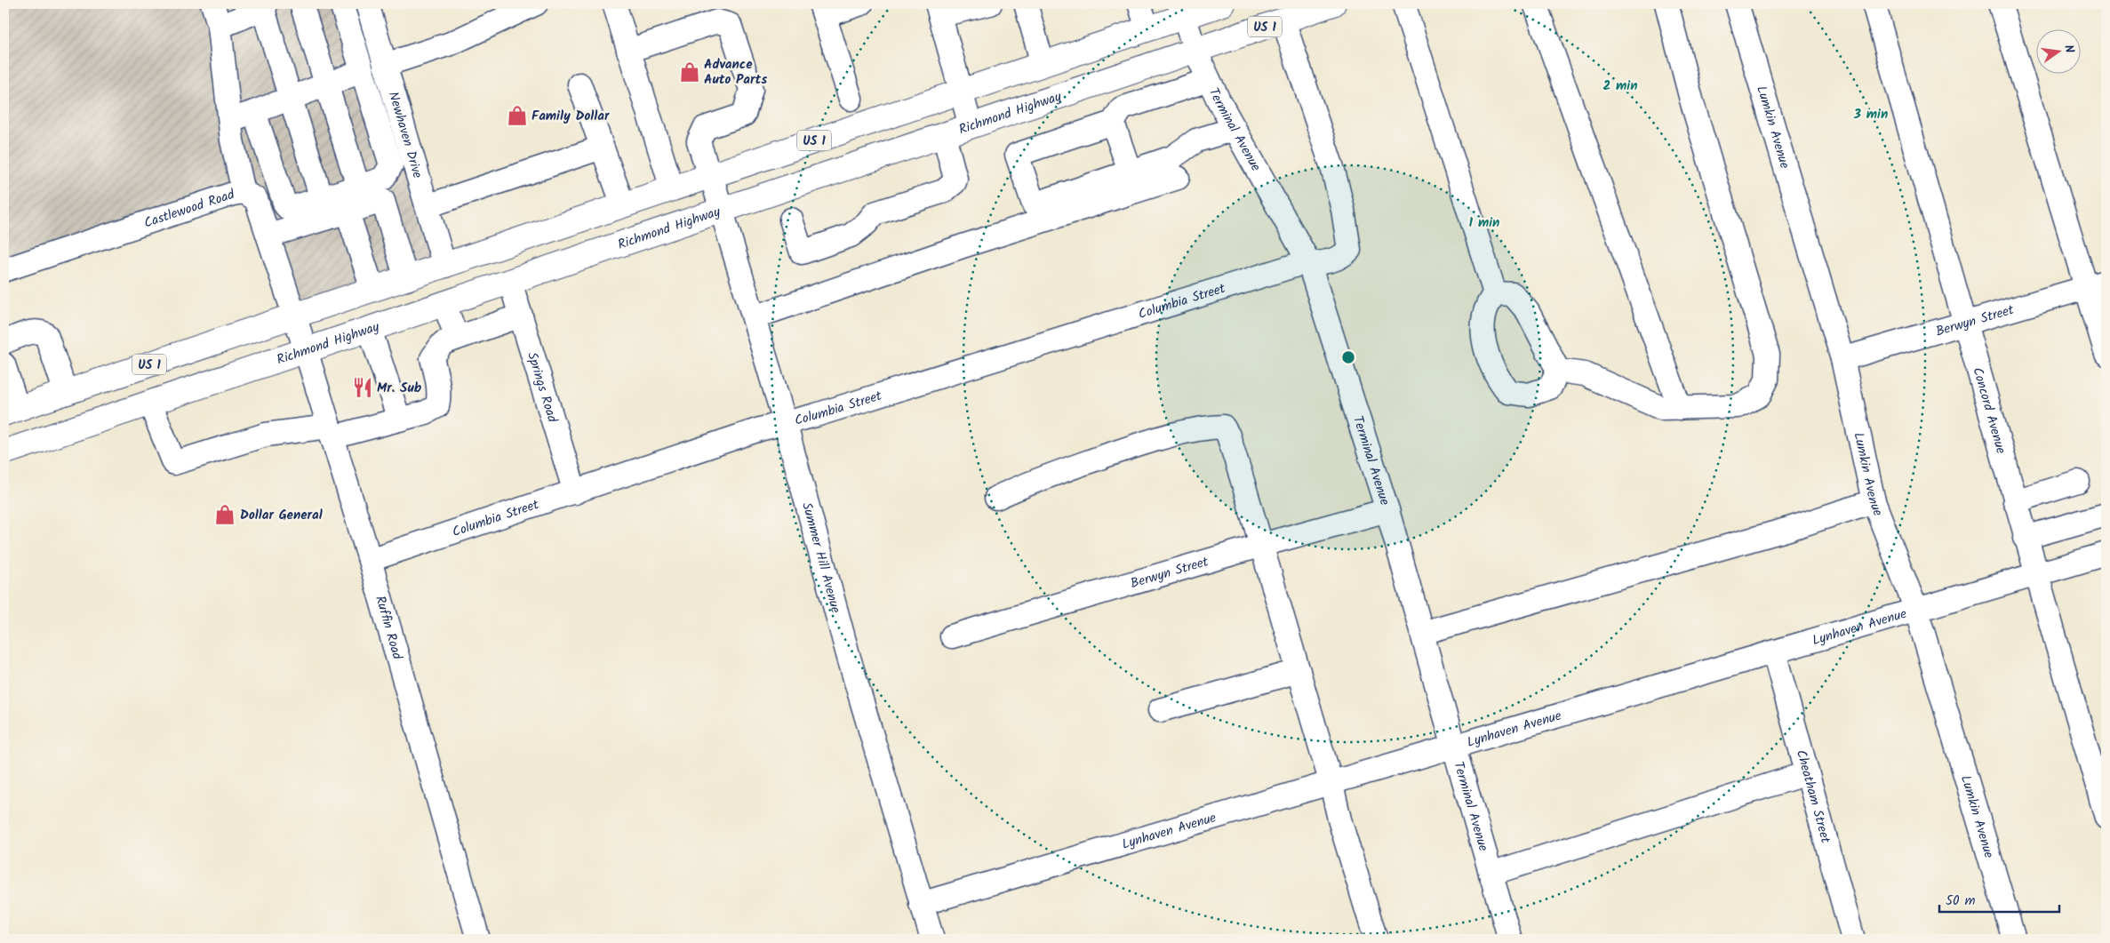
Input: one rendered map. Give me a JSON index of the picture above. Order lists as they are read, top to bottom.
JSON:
{
  "streets": {
    "main road": ["US 1", "Richmond Highway"],
    "street": [
      "Lumkin Avenue",
      "Terminal Avenue",
      "Newhaven Drive",
      "Castlewood Road",
      "Columbia Street",
      "Berwyn Street",
      "Springs Road",
      "Concord Avenue",
      "Summer Hill Avenue",
      "Ruffin Road",
      "Lynhaven Avenue",
      "Cheatham Street"
    ]
  },
  "crossings": [
    ["US 1", "Terminal Avenue"],
    ["US 1", "Newhaven Drive"],
    ["US 1", "Castlewood Road"],
    ["US 1", "Summer Hill Avenue"],
    ["US 1", "Ruffin Road"],
    ["Richmond Highway", "Terminal Avenue"],
    ["Richmond Highway", "Columbia Street"],
    ["Richmond Highway", "Springs Road"],
    ["Richmond Highway", "Summer Hill Avenue"],
    ["Richmond Highway", "Ruffin Road"],
    ["Lumkin Avenue", "Berwyn Street"],
    ["Lumkin Avenue", "Lynhaven Avenue"],
    ["Terminal Avenue", "Columbia Street"],
    ["Terminal Avenue", "Berwyn Street"],
    ["Terminal Avenue", "Lynhaven Avenue"],
    ["Castlewood Road", "Ruffin Road"],
    ["Columbia Street", "Springs Road"],
    ["Columbia Street", "Summer Hill Avenue"],
    ["Columbia Street", "Ruffin Road"],
    ["Berwyn Street", "Concord Avenue"],
    ["Concord Avenue", "Lynhaven Avenue"],
    ["Summer Hill Avenue", "Lynhaven Avenue"],
    ["Lynhaven Avenue", "Cheatham Street"]
  ],
  "places": {
    "shop": ["Advance Auto Parts", "Family Dollar", "Dollar General"],
    "restaurant": ["Mr. Sub"]
  },
  "scale_bar": "50 m",
  "north": "right",
  "rings": ["2 min", "3 min", "1 min"]
}
